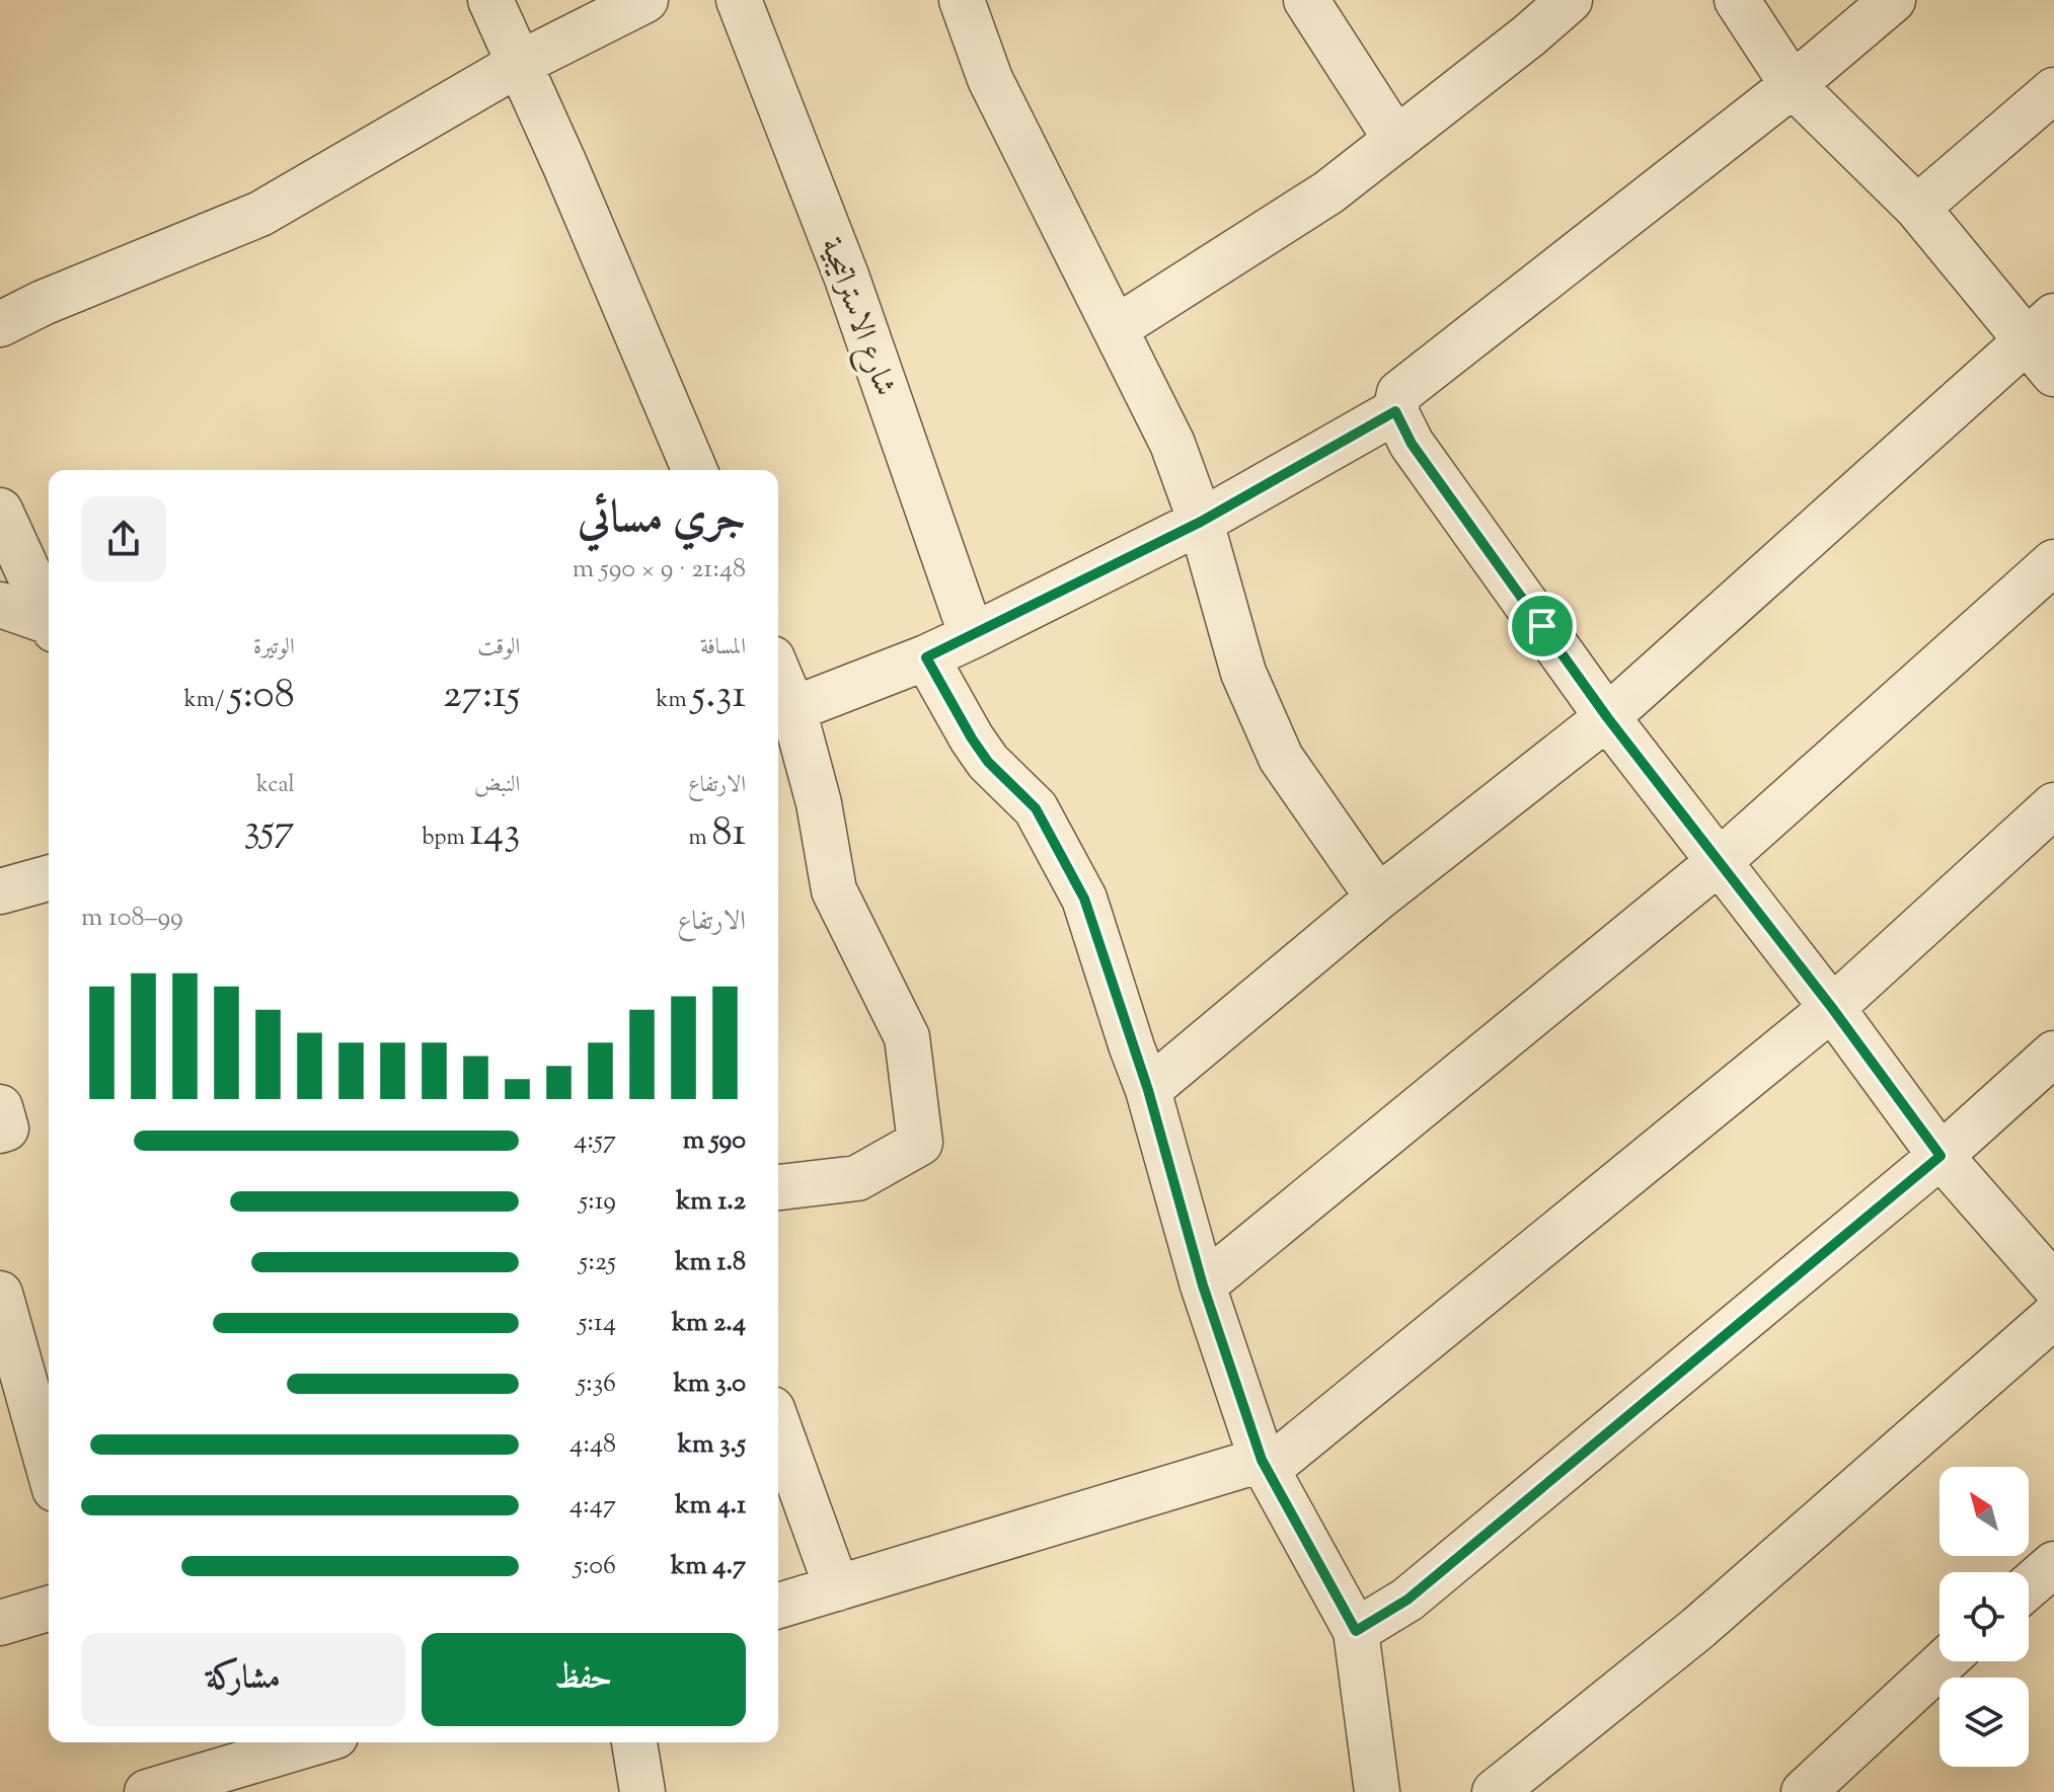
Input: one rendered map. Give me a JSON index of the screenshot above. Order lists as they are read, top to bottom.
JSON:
{
  "streets": {
    "street": ["شارع الاستراتيجية"]
  },
  "north": "top left",
  "page": {
    "heading": ["جري مسائي", "21:48 · 9 × 590 m"],
    "stats": [
      ["المسافة", "5.31 km"],
      ["الوقت", "27:15"],
      ["الوتيرة", "5:08 /km"],
      ["الارتفاع", "81 m"],
      ["النبض", "143 bpm"],
      ["kcal", "357"]
    ],
    "chart": ["الارتفاع", "99–108 m"],
    "list": [
      {
        "name": "590 m",
        "note": "4:57"
      },
      {
        "name": "1.2 km",
        "note": "5:19"
      },
      {
        "name": "1.8 km",
        "note": "5:25"
      },
      {
        "name": "2.4 km",
        "note": "5:14"
      },
      {
        "name": "3.0 km",
        "note": "5:36"
      },
      {
        "name": "3.5 km",
        "note": "4:48"
      },
      {
        "name": "4.1 km",
        "note": "4:47"
      },
      {
        "name": "4.7 km",
        "note": "5:06"
      }
    ],
    "buttons": ["حفظ", "مشاركة"]
  }
}
